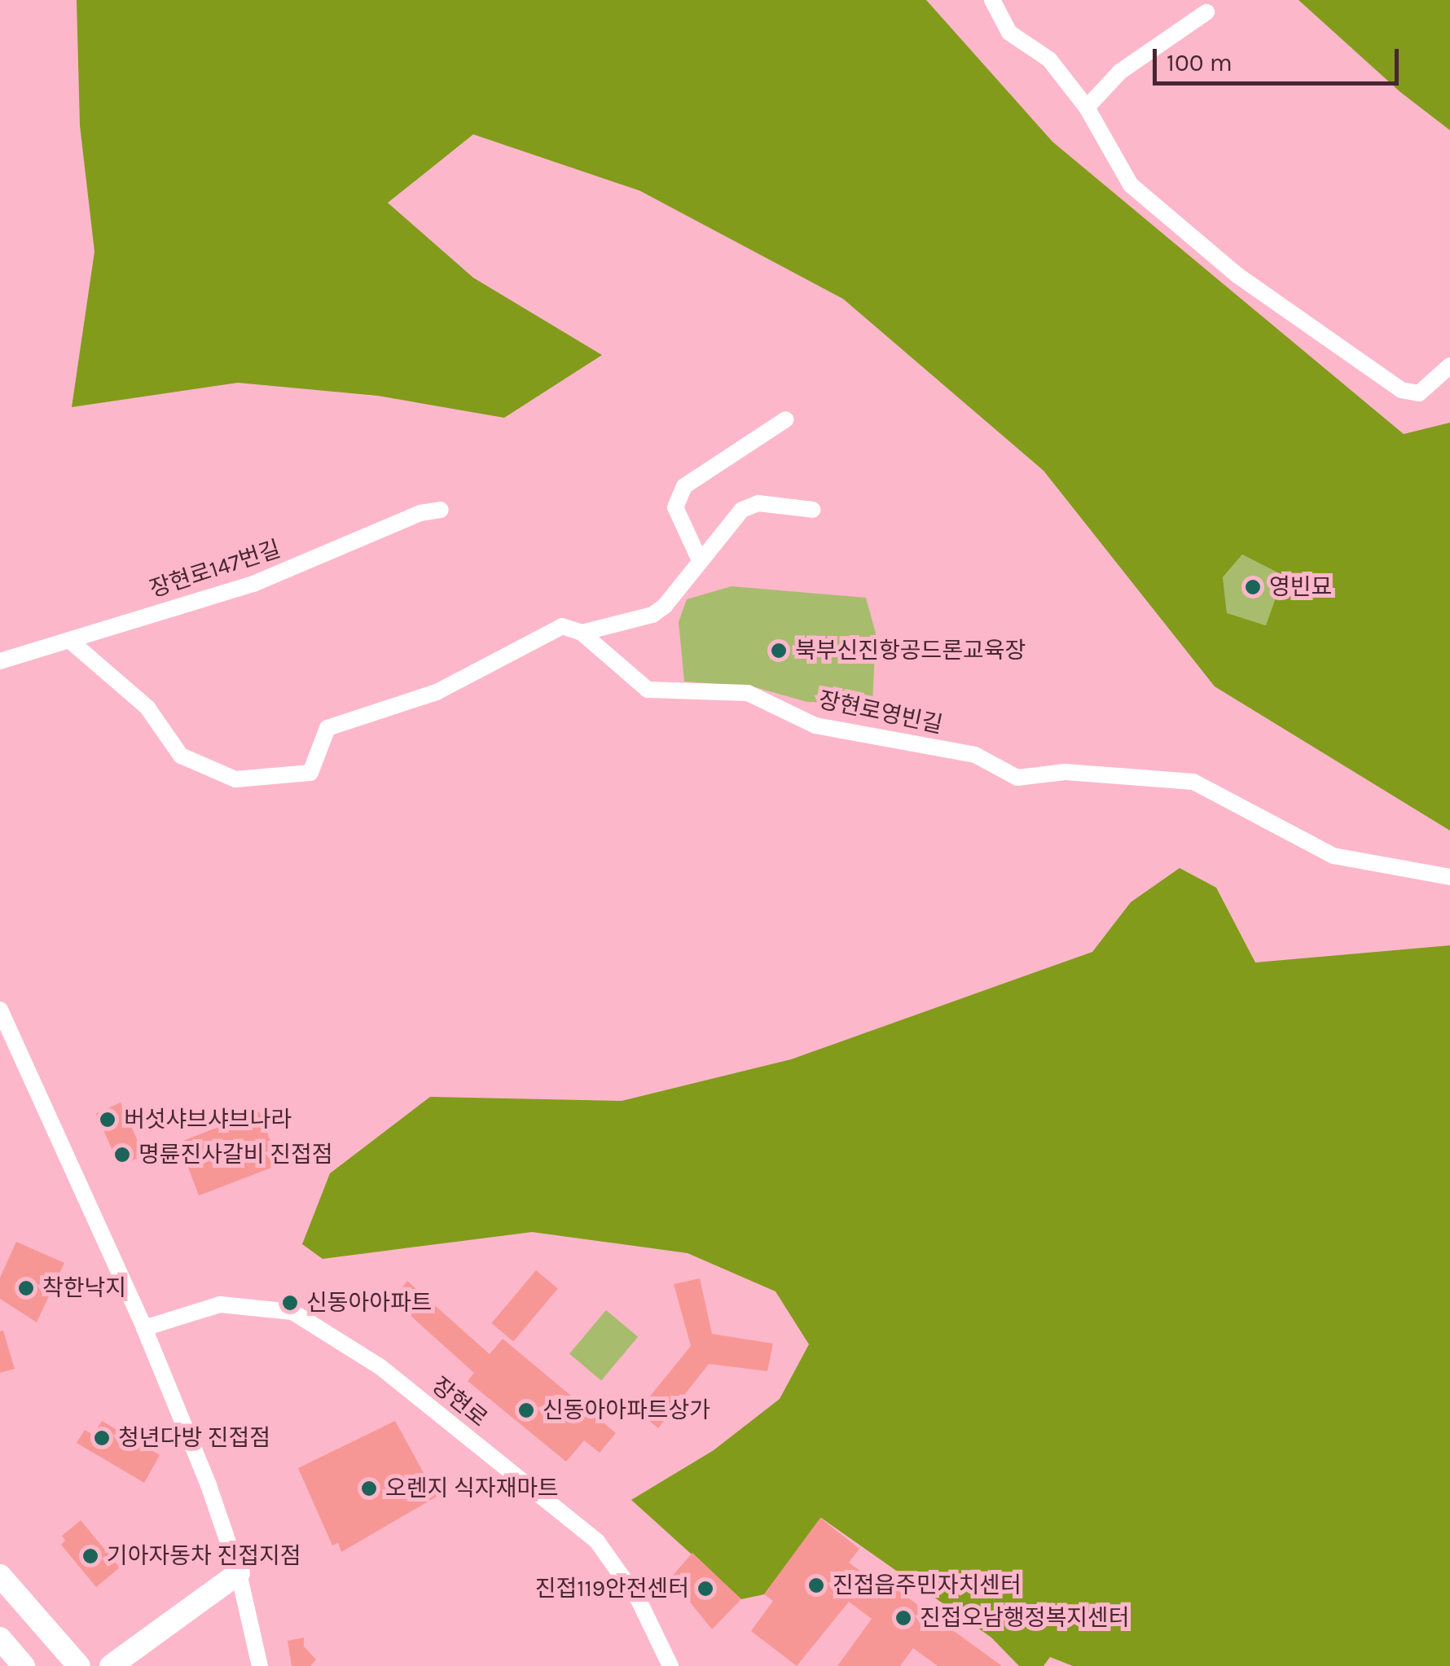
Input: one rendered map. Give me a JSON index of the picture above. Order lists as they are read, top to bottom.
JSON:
{
  "streets": {
    "street": ["장현로147번길", "장현로영빈길", "장현로"]
  },
  "places": [
    "영빈묘",
    "북부신진항공드론교육장",
    "버섯샤브샤브나라",
    "명륜진사갈비 진접점",
    "착한낙지",
    "신동아아파트",
    "신동아아파트상가",
    "청년다방 진접점",
    "오렌지 식자재마트",
    "기아자동차 진접지점",
    "진접읍주민자치센터",
    "진접119안전센터",
    "진접오남행정복지센터"
  ],
  "scale_bar": "100 m"
}
